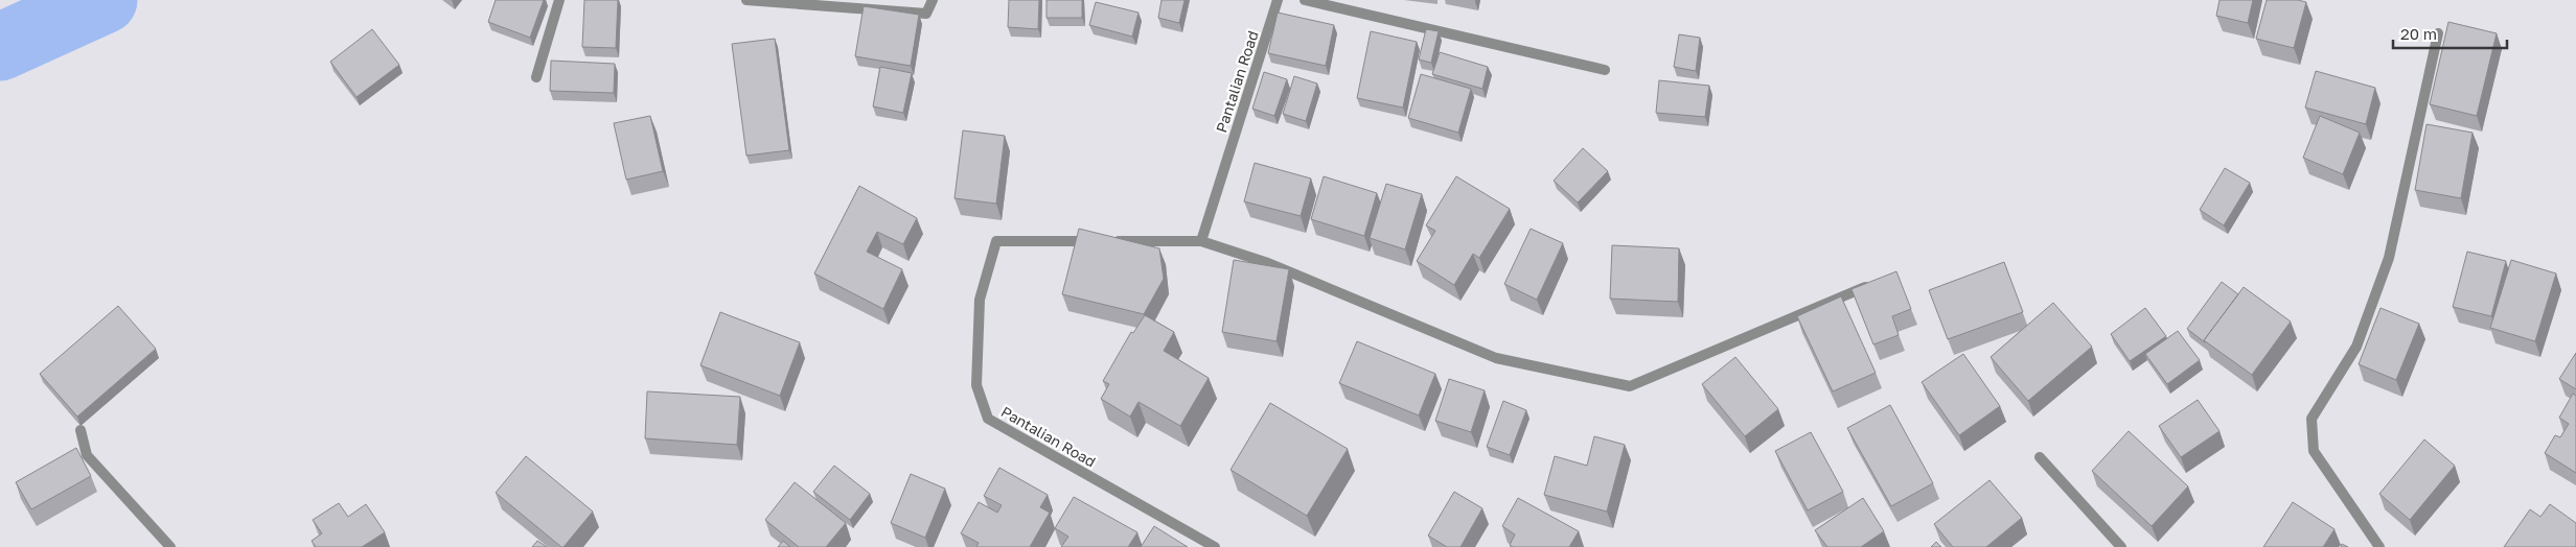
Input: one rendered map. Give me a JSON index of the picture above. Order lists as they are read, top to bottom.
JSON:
{
  "streets": {
    "street": ["Pantalian Road"]
  },
  "scale_bar": "20 m"
}
